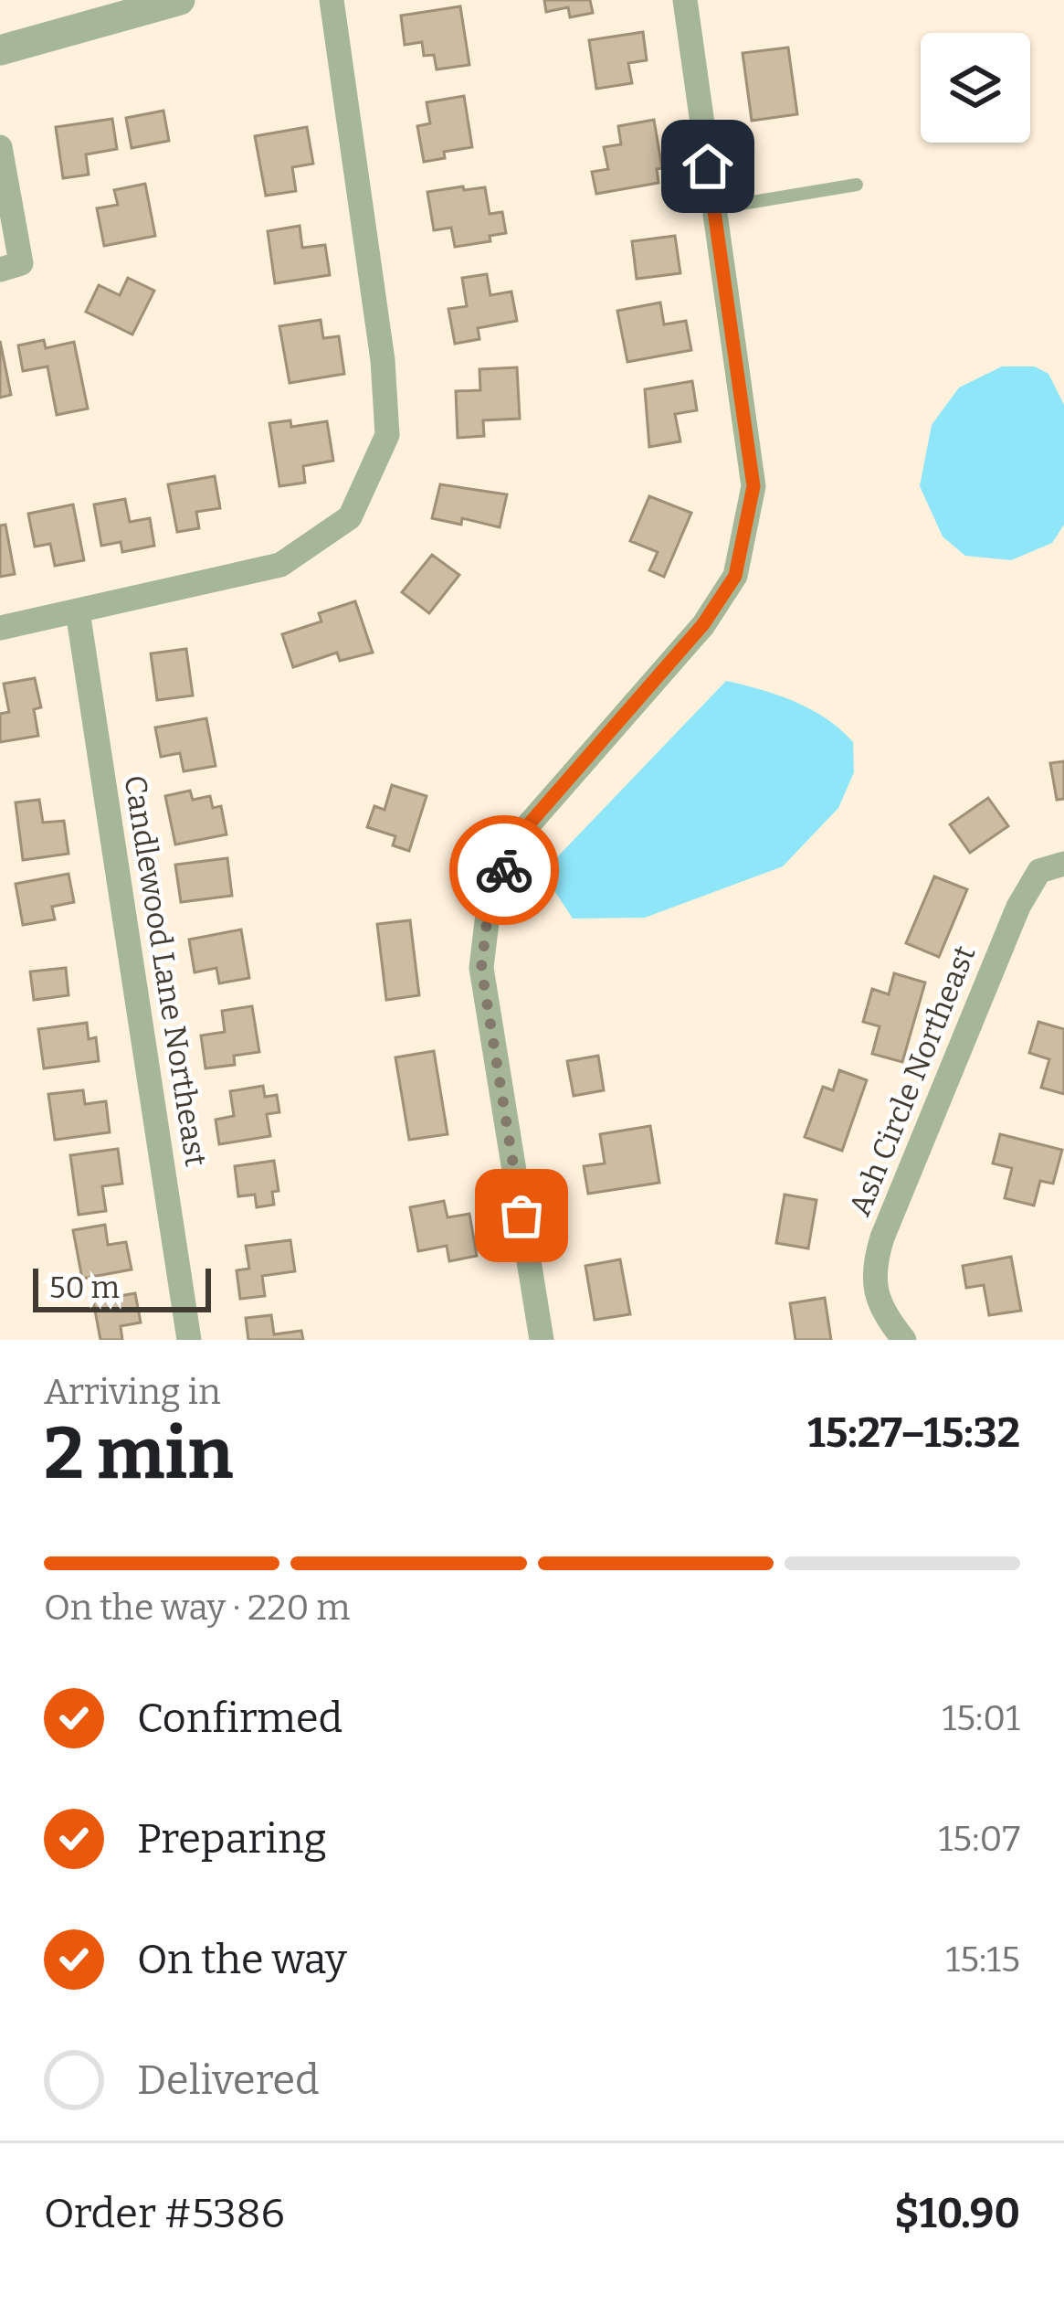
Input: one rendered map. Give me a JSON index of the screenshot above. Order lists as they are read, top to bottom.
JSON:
{
  "streets": {
    "street": ["Candlewood Lane Northeast", "Ash Circle Northeast"]
  },
  "scale_bar": "50 m",
  "page": {
    "scale": "50 m",
    "heading": ["2 min", "Arriving in", "15:27–15:32"],
    "panel": ["Order #5386", "$10.90"],
    "bar": "On the way · 220 m",
    "list": [
      ["Confirmed", "15:01"],
      ["Preparing", "15:07"],
      ["On the way", "15:15"],
      "Delivered"
    ]
  }
}
